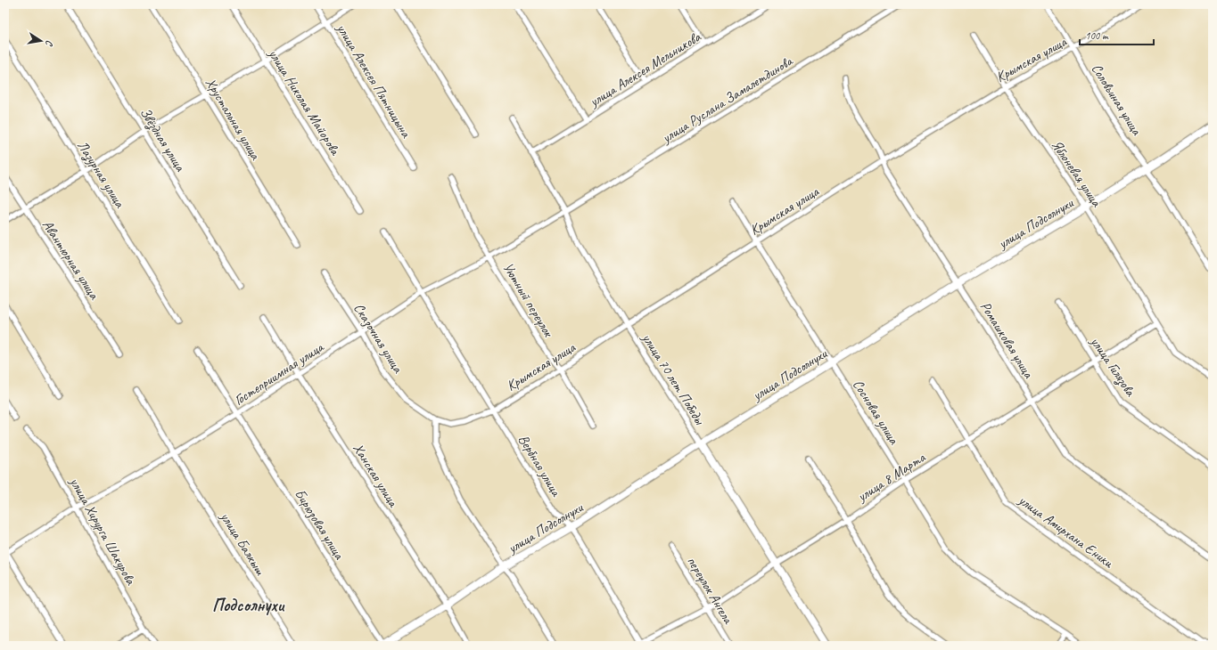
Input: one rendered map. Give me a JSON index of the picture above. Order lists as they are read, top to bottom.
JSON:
{
  "streets": {
    "street": [
      "Крымская улица",
      "улица Алексея Мельникова",
      "улица Алексея Пятницына",
      "улица Руслана Замалетдинова",
      "Соловьиная улица",
      "улица Николая Майорова",
      "Хрустальная улица",
      "Звёздная улица",
      "Яблоневая улица",
      "Лазурная улица",
      "улица Подсолнухи",
      "Авантюрная улица",
      "Уютный переулок",
      "Сказочная улица",
      "Ромашковая улица",
      "улица Гилязова",
      "Гостеприимная улица",
      "улица 70 лет Победы",
      "Сосновая улица",
      "Вербная улица",
      "Ханская улица",
      "улица 8 Марта",
      "Бирюзовая улица",
      "улица Хирурга Шакурова",
      "улица Амирхана Еники",
      "улица Балкыш",
      "переулок Ангела"
    ]
  },
  "crossings": [
    ["Крымская улица", "Соловьиная улица"],
    ["Крымская улица", "Яблоневая улица"],
    ["Крымская улица", "Уютный переулок"],
    ["Крымская улица", "Сказочная улица"],
    ["Крымская улица", "Ромашковая улица"],
    ["Крымская улица", "улица 70 лет Победы"],
    ["Крымская улица", "Сосновая улица"],
    ["Крымская улица", "Вербная улица"],
    ["улица Алексея Мельникова", "улица 70 лет Победы"],
    ["улица Руслана Замалетдинова", "Гостеприимная улица"],
    ["улица Руслана Замалетдинова", "улица 70 лет Победы"],
    ["Соловьиная улица", "улица Подсолнухи"],
    ["Яблоневая улица", "улица Подсолнухи"],
    ["Яблоневая улица", "улица 8 Марта"],
    ["улица Подсолнухи", "Ромашковая улица"],
    ["улица Подсолнухи", "улица 70 лет Победы"],
    ["улица Подсолнухи", "Сосновая улица"],
    ["улица Подсолнухи", "Вербная улица"],
    ["улица Подсолнухи", "Ханская улица"],
    ["улица Подсолнухи", "Бирюзовая улица"],
    ["Уютный переулок", "Гостеприимная улица"],
    ["Сказочная улица", "Гостеприимная улица"],
    ["Ромашковая улица", "улица 8 Марта"],
    ["улица Гилязова", "улица 8 Марта"],
    ["Гостеприимная улица", "улица 70 лет Победы"],
    ["Гостеприимная улица", "Вербная улица"],
    ["Гостеприимная улица", "Ханская улица"],
    ["Гостеприимная улица", "Бирюзовая улица"],
    ["Гостеприимная улица", "улица Хирурга Шакурова"],
    ["Гостеприимная улица", "улица Балкыш"],
    ["улица 70 лет Победы", "улица 8 Марта"],
    ["Сосновая улица", "улица 8 Марта"],
    ["Вербная улица", "улица 8 Марта"],
    ["улица 8 Марта", "улица Амирхана Еники"],
    ["улица 8 Марта", "переулок Ангела"]
  ],
  "districts": ["Подсолнухи"],
  "scale_bar": "100 m",
  "north": "right"
}
